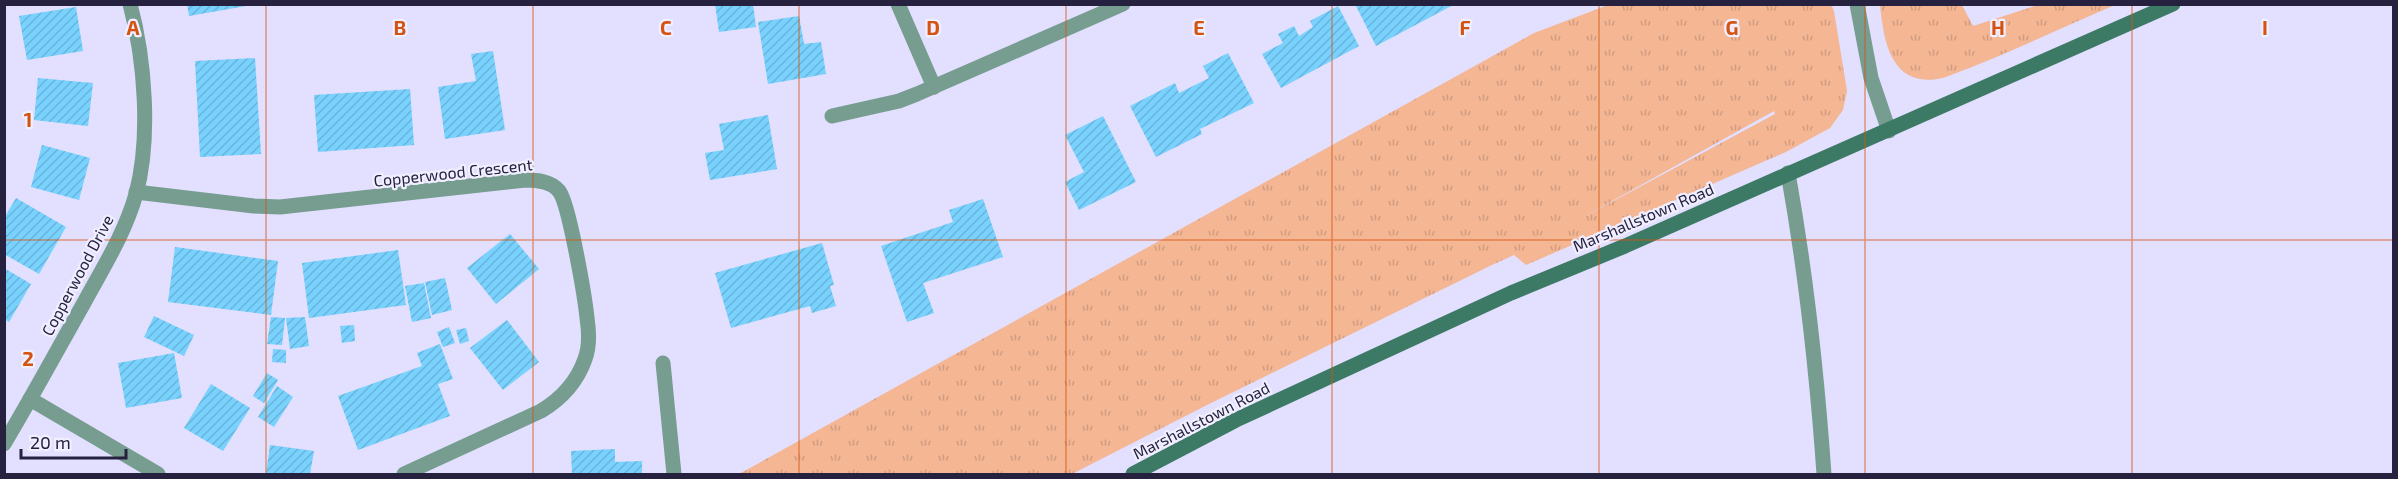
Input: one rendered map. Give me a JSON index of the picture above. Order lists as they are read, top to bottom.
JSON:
{
  "streets": {
    "main road": ["Marshallstown Road"],
    "street": ["Copperwood Crescent", "Copperwood Drive"]
  },
  "crossings": [
    ["Copperwood Crescent", "Copperwood Drive"]
  ],
  "scale_bar": "20 m",
  "grid": {
    "columns": [
      "A",
      "B",
      "C",
      "D",
      "E",
      "F",
      "G",
      "H",
      "I"
    ],
    "rows": ["1", "2"]
  }
}
